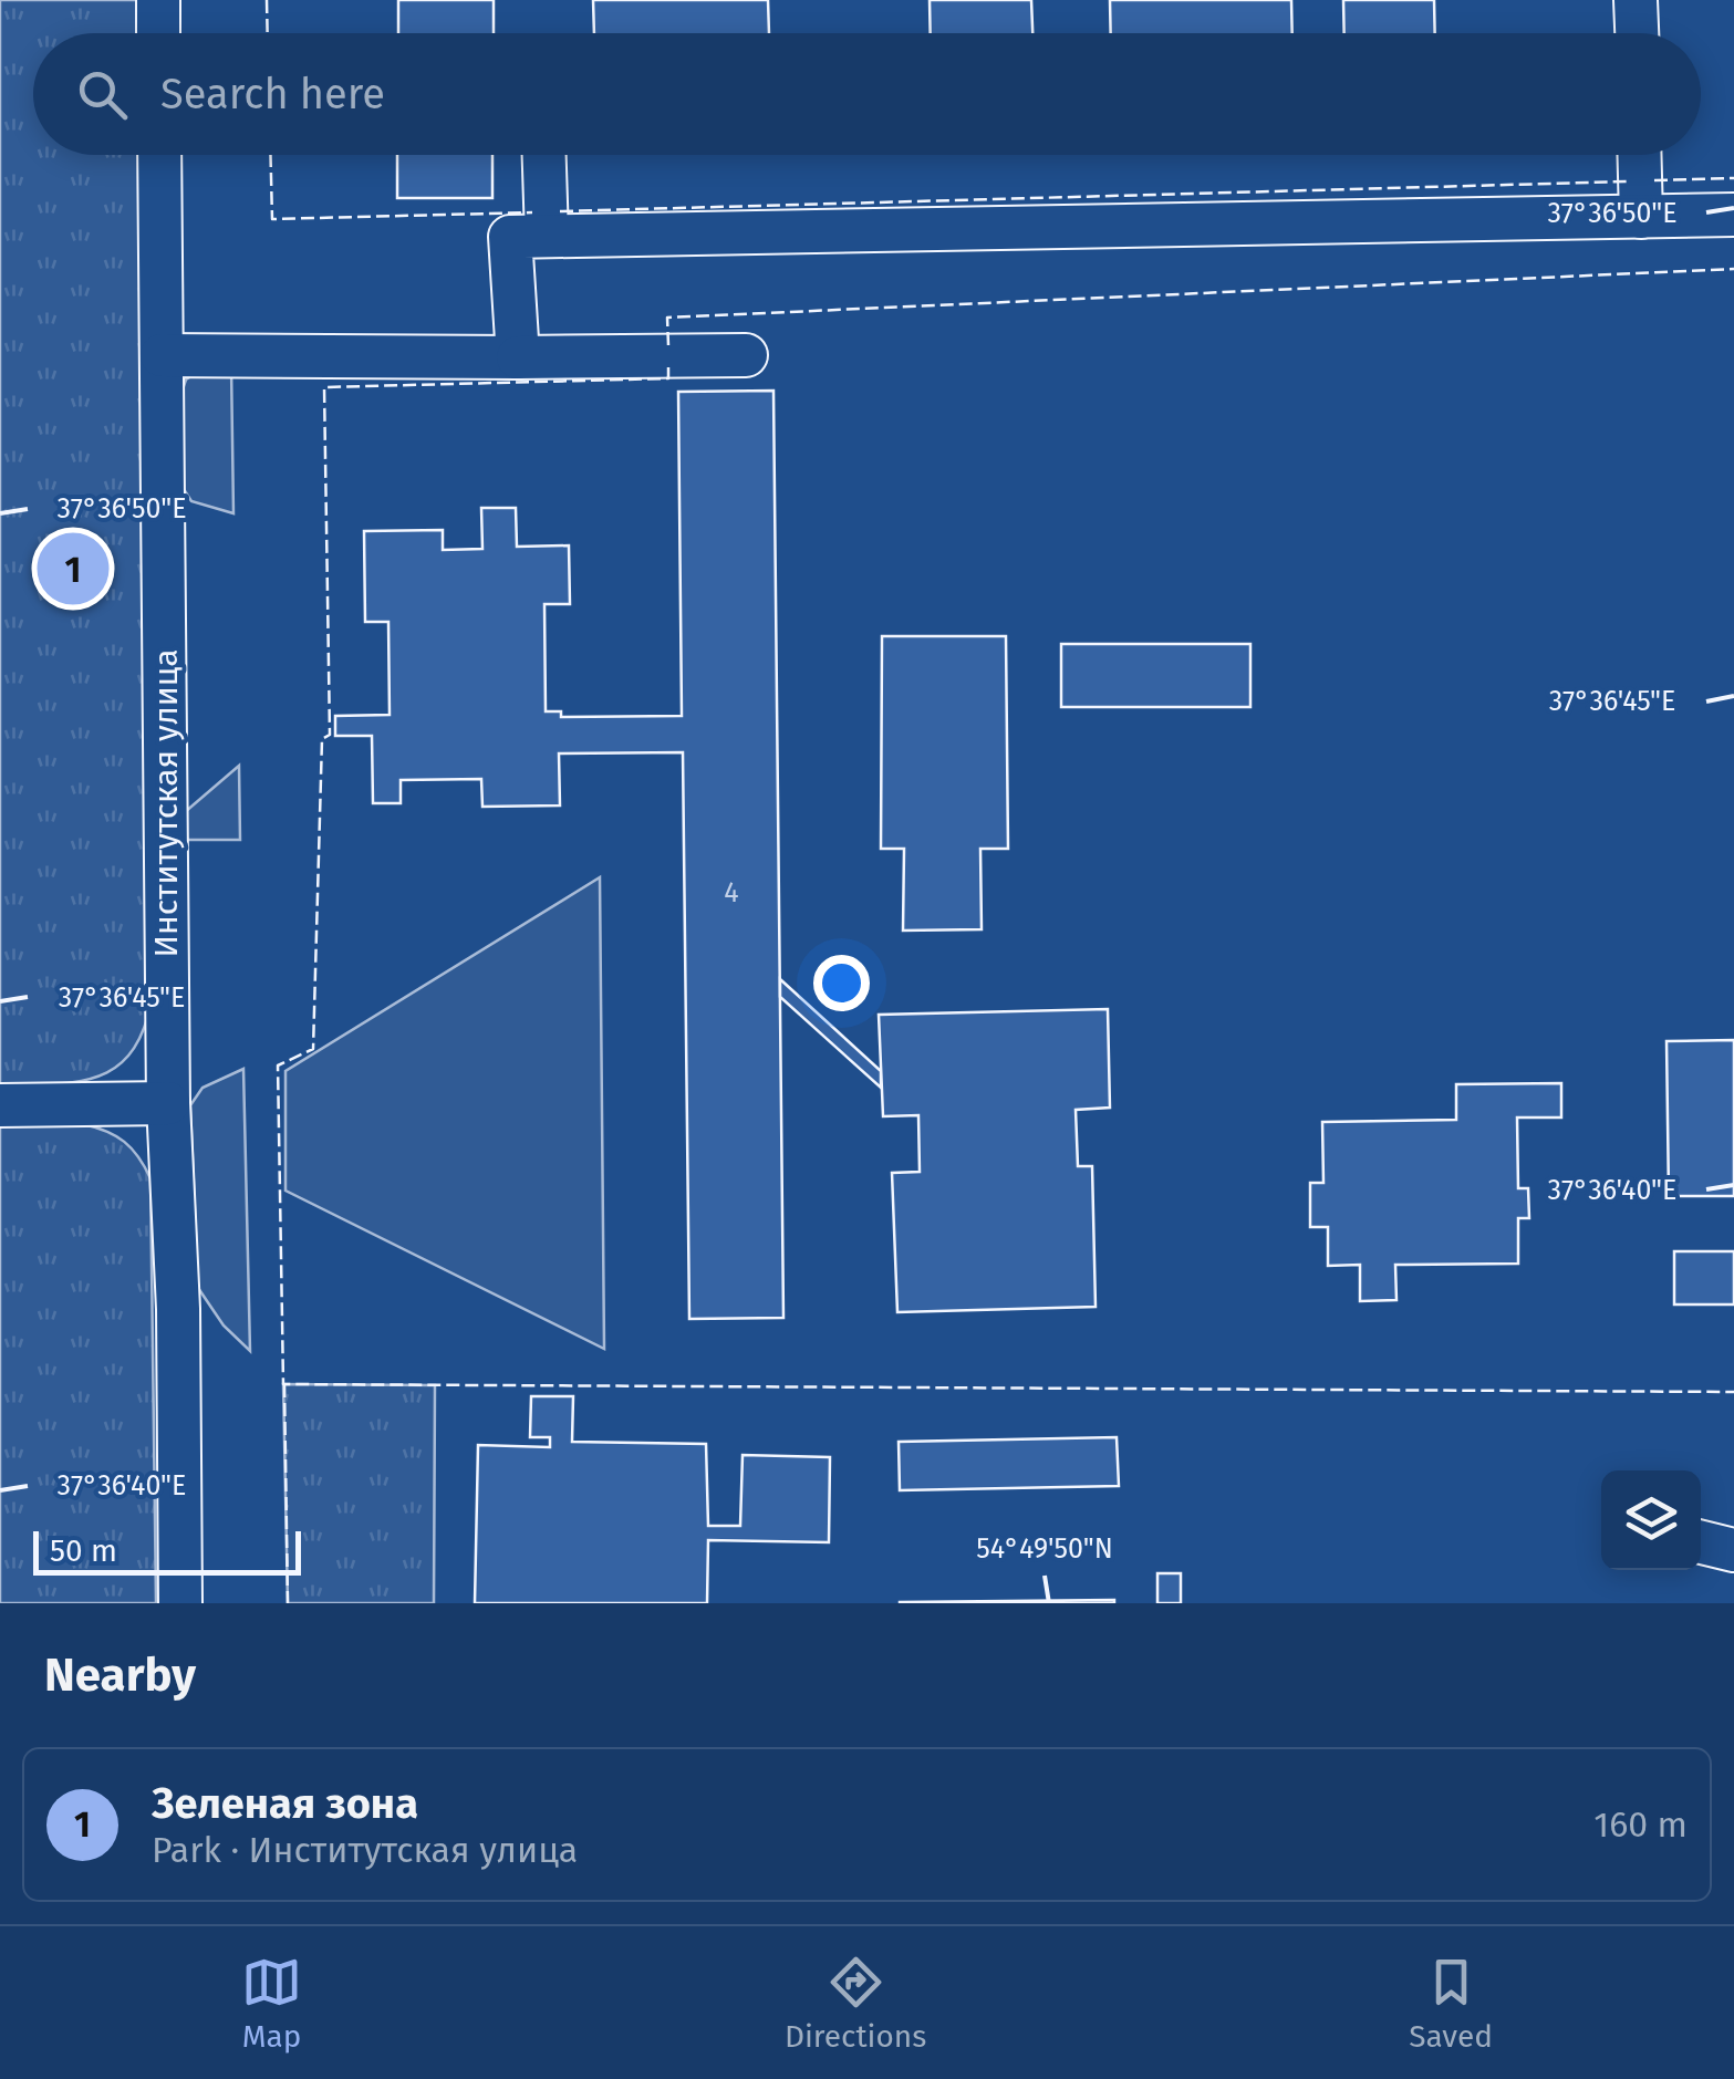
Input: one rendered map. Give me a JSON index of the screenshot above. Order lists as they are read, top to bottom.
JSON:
{
  "streets": {
    "street": ["Институтская улица"]
  },
  "house_numbers": ["4"],
  "scale_bar": "50 m",
  "page": {
    "search": "Search here",
    "pins": "1",
    "scale": "50 m",
    "heading": "Nearby",
    "list": [
      {
        "mark": "1",
        "name": "Зеленая зона",
        "note": "Park · Институтская улица",
        "value": "160 m"
      }
    ],
    "nav": ["Map", "Directions", "Saved"]
  },
  "coordinates": [
    "37°36'50\"E",
    "37°36'45\"E",
    "37°36'40\"E",
    "54°49'50\"N"
  ]
}
